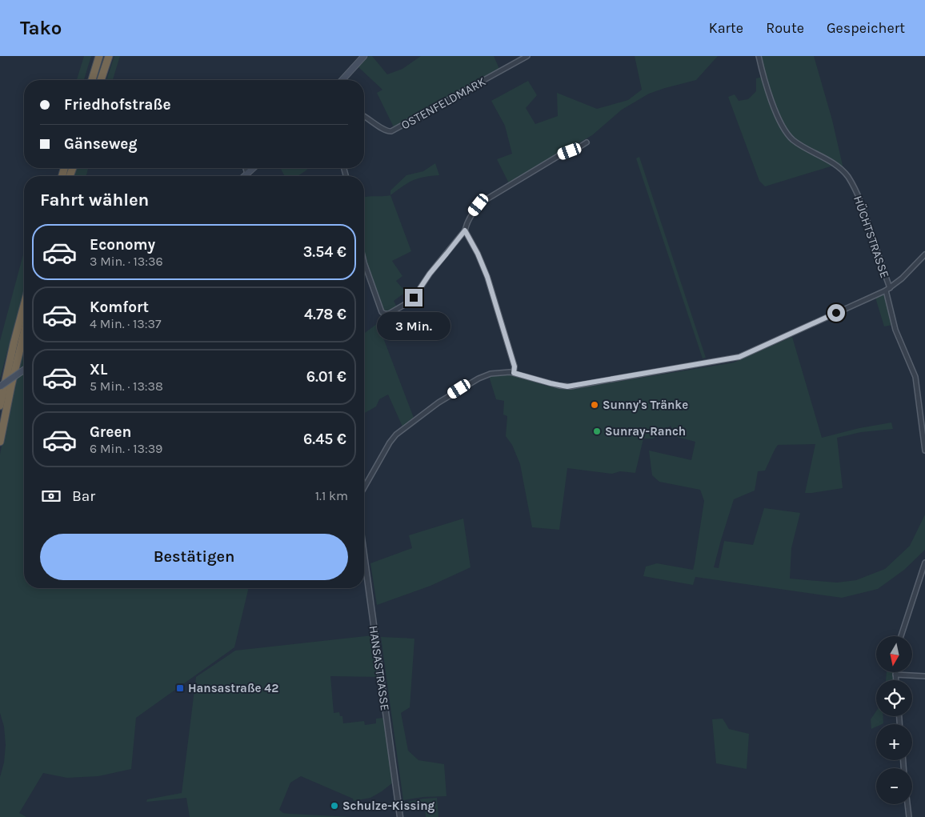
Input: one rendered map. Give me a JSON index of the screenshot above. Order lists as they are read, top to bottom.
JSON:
{
  "streets": {
    "street": ["OSTENFELDMARK", "HÜCHTSTRASSE", "HANSASTRASSE"]
  },
  "places": {
    "other": ["Sunny's Tränke", "Sunray-Ranch", "Schulze-Kissing"],
    "transit": ["Hansastraße 42"]
  },
  "north": "bottom",
  "page": {
    "header": "Tako",
    "nav": ["Karte", "Route", "Gespeichert"],
    "banner": ["Friedhofstraße", "Gänseweg"],
    "heading": "Fahrt wählen",
    "list": [
      {
        "name": "Economy",
        "note": "3 Min. · 13:36",
        "value": "3.54 €"
      },
      {
        "name": "Komfort",
        "note": "4 Min. · 13:37",
        "value": "4.78 €"
      },
      {
        "name": "XL",
        "note": "5 Min. · 13:38",
        "value": "6.01 €"
      },
      {
        "name": "Green",
        "note": "6 Min. · 13:39",
        "value": "6.45 €"
      }
    ],
    "bubble": "3 Min.",
    "pay": ["Bar", "1.1 km"],
    "buttons": "Bestätigen",
    "map_buttons": ["+", "−"]
  }
}
